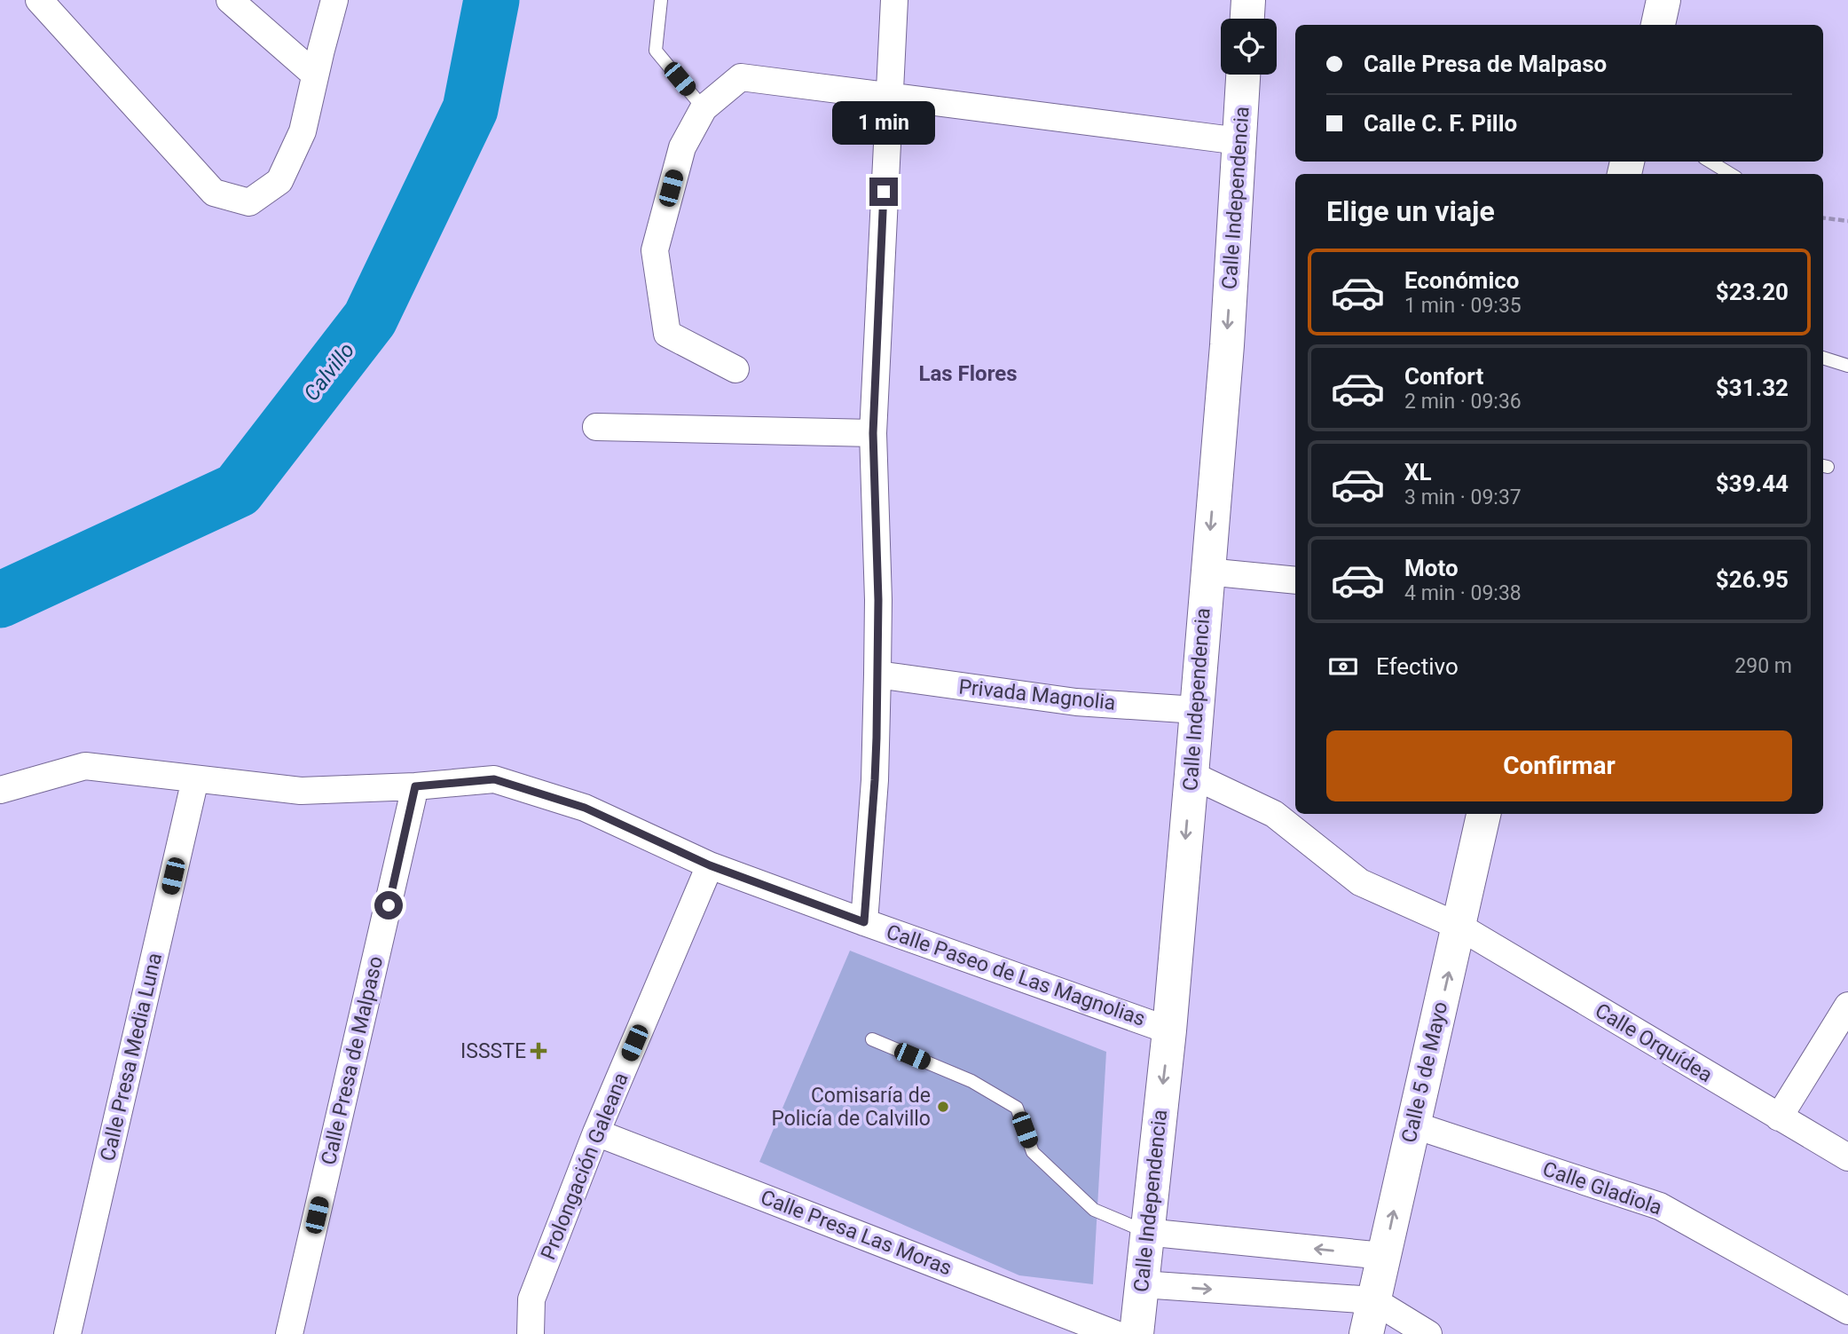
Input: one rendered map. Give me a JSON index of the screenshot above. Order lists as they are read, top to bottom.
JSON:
{
  "streets": {
    "main road": ["Calle Independencia", "Calle 5 de Mayo"],
    "street": [
      "Privada Magnolia",
      "Calle Paseo de Las Magnolias",
      "Calle Orquídea",
      "Calle Presa Media Luna",
      "Calle Presa de Malpaso",
      "Prolongación Galeana",
      "Calle Gladiola",
      "Calle Presa Las Moras"
    ]
  },
  "crossings": [
    ["Calle Independencia", "Privada Magnolia"],
    ["Calle Independencia", "Calle Paseo de Las Magnolias"],
    ["Calle Independencia", "Calle Orquídea"],
    ["Calle Paseo de Las Magnolias", "Calle Presa Media Luna"],
    ["Calle Paseo de Las Magnolias", "Calle Presa de Malpaso"],
    ["Calle Paseo de Las Magnolias", "Prolongación Galeana"],
    ["Calle Orquídea", "Calle 5 de Mayo"],
    ["Calle 5 de Mayo", "Calle Gladiola"],
    ["Prolongación Galeana", "Calle Presa Las Moras"]
  ],
  "one_way": ["Calle Independencia", "Calle 5 de Mayo"],
  "districts": ["Las Flores"],
  "water": ["Calvillo"],
  "places": {
    "health": ["ISSSTE"],
    "other": ["Comisaría de Policía de Calvillo"]
  },
  "page": {
    "banner": ["Calle Presa de Malpaso", "Calle C. F. Pillo"],
    "bubble": "1 min",
    "heading": "Elige un viaje",
    "list": [
      {
        "name": "Económico",
        "note": "1 min · 09:35",
        "value": "$23.20"
      },
      {
        "name": "Confort",
        "note": "2 min · 09:36",
        "value": "$31.32"
      },
      {
        "name": "XL",
        "note": "3 min · 09:37",
        "value": "$39.44"
      },
      {
        "name": "Moto",
        "note": "4 min · 09:38",
        "value": "$26.95"
      }
    ],
    "pay": ["Efectivo", "290 m"],
    "buttons": "Confirmar"
  }
}
